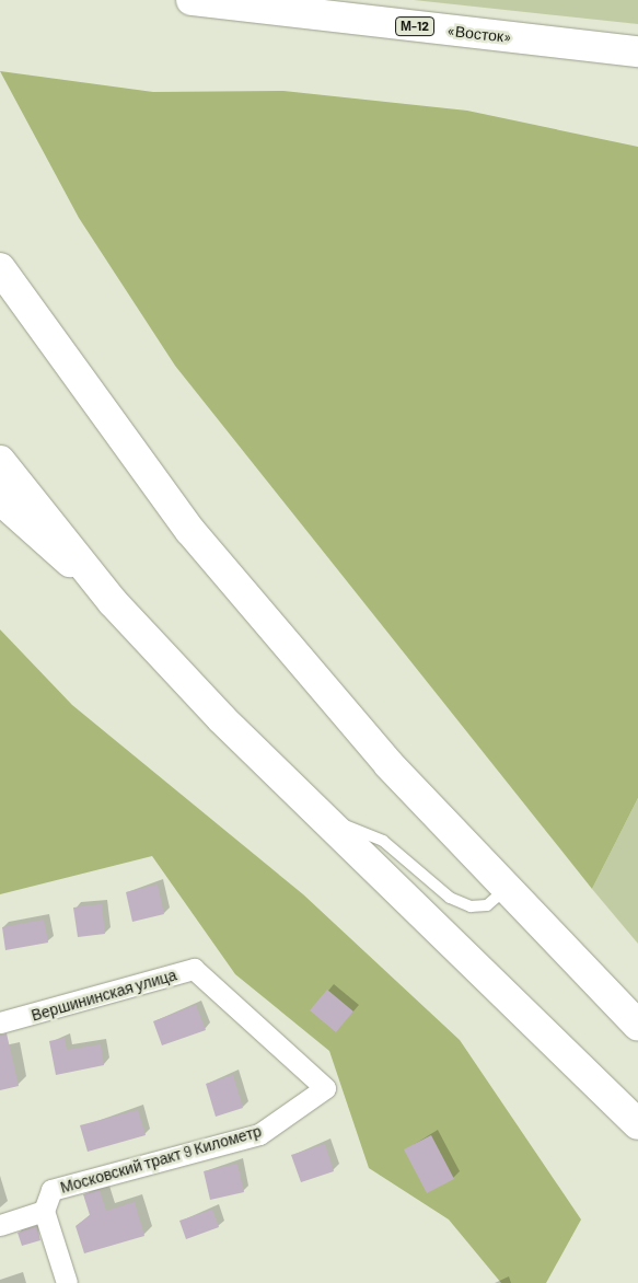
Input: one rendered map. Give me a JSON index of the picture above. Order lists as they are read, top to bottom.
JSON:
{
  "streets": {
    "main road": ["М-12", "«Восток»"],
    "street": ["Вершининская улица", "Московский тракт 9 Километр"]
  },
  "crossings": [
    ["Вершининская улица", "Московский тракт 9 Километр"]
  ]
}
